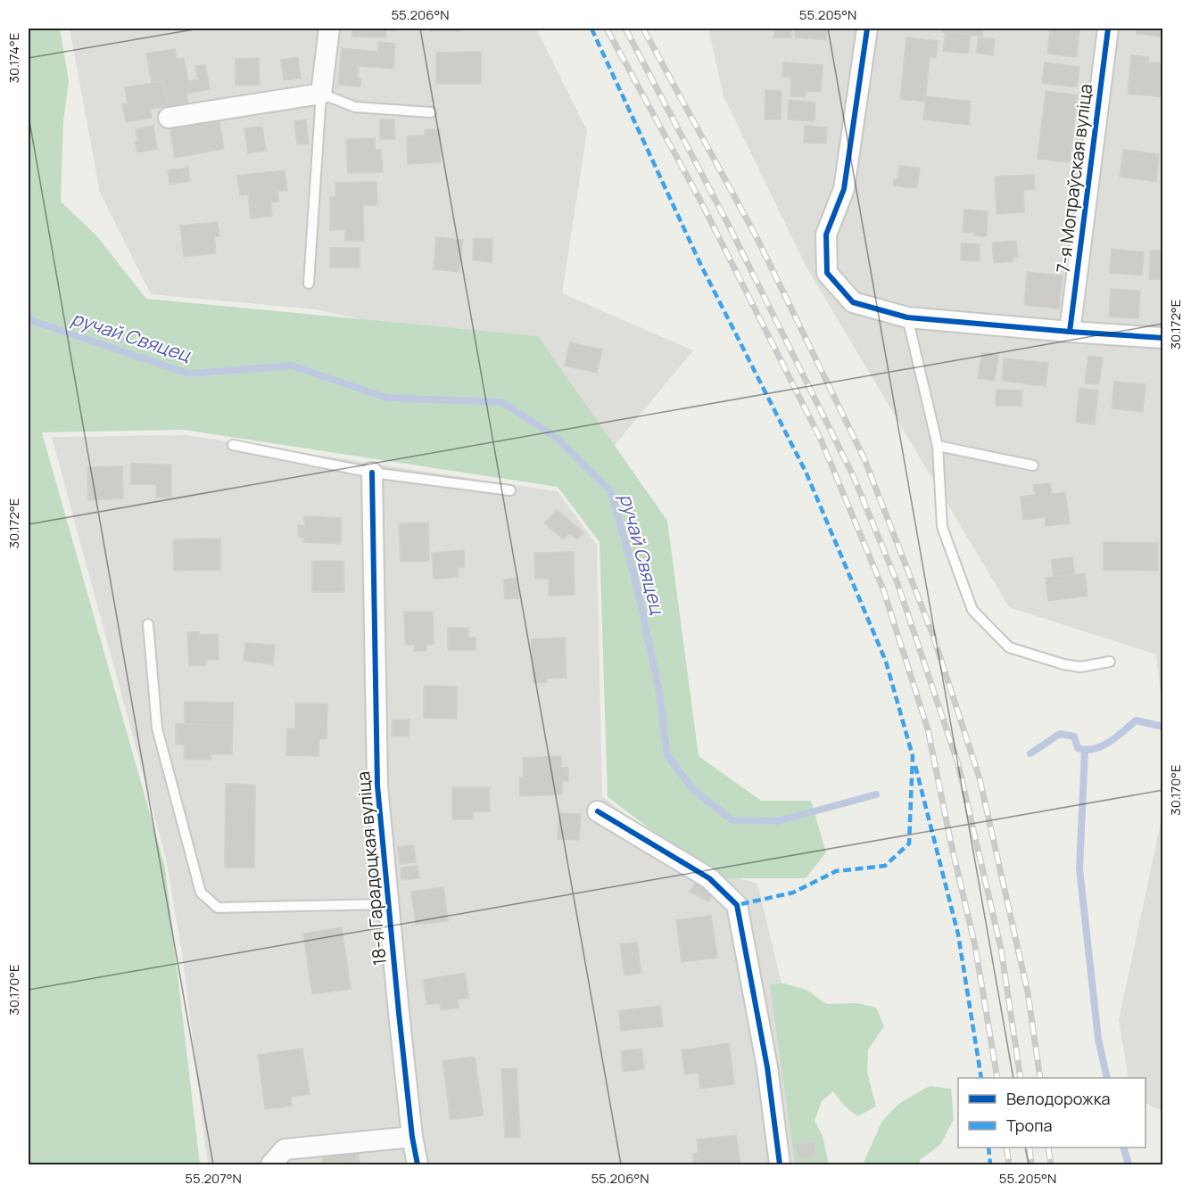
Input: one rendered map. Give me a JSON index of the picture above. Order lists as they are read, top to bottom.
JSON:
{
  "streets": {
    "street": ["7-я Мопраўская вуліца", "18-я Гарадоцкая вуліца"]
  },
  "water": ["ручай Свяцец"],
  "legend": ["Велодорожка", "Тропа"],
  "coordinates": [
    "55.206°N",
    "55.205°N",
    "30.174°E",
    "30.172°E",
    "30.170°E",
    "55.207°N"
  ]
}
